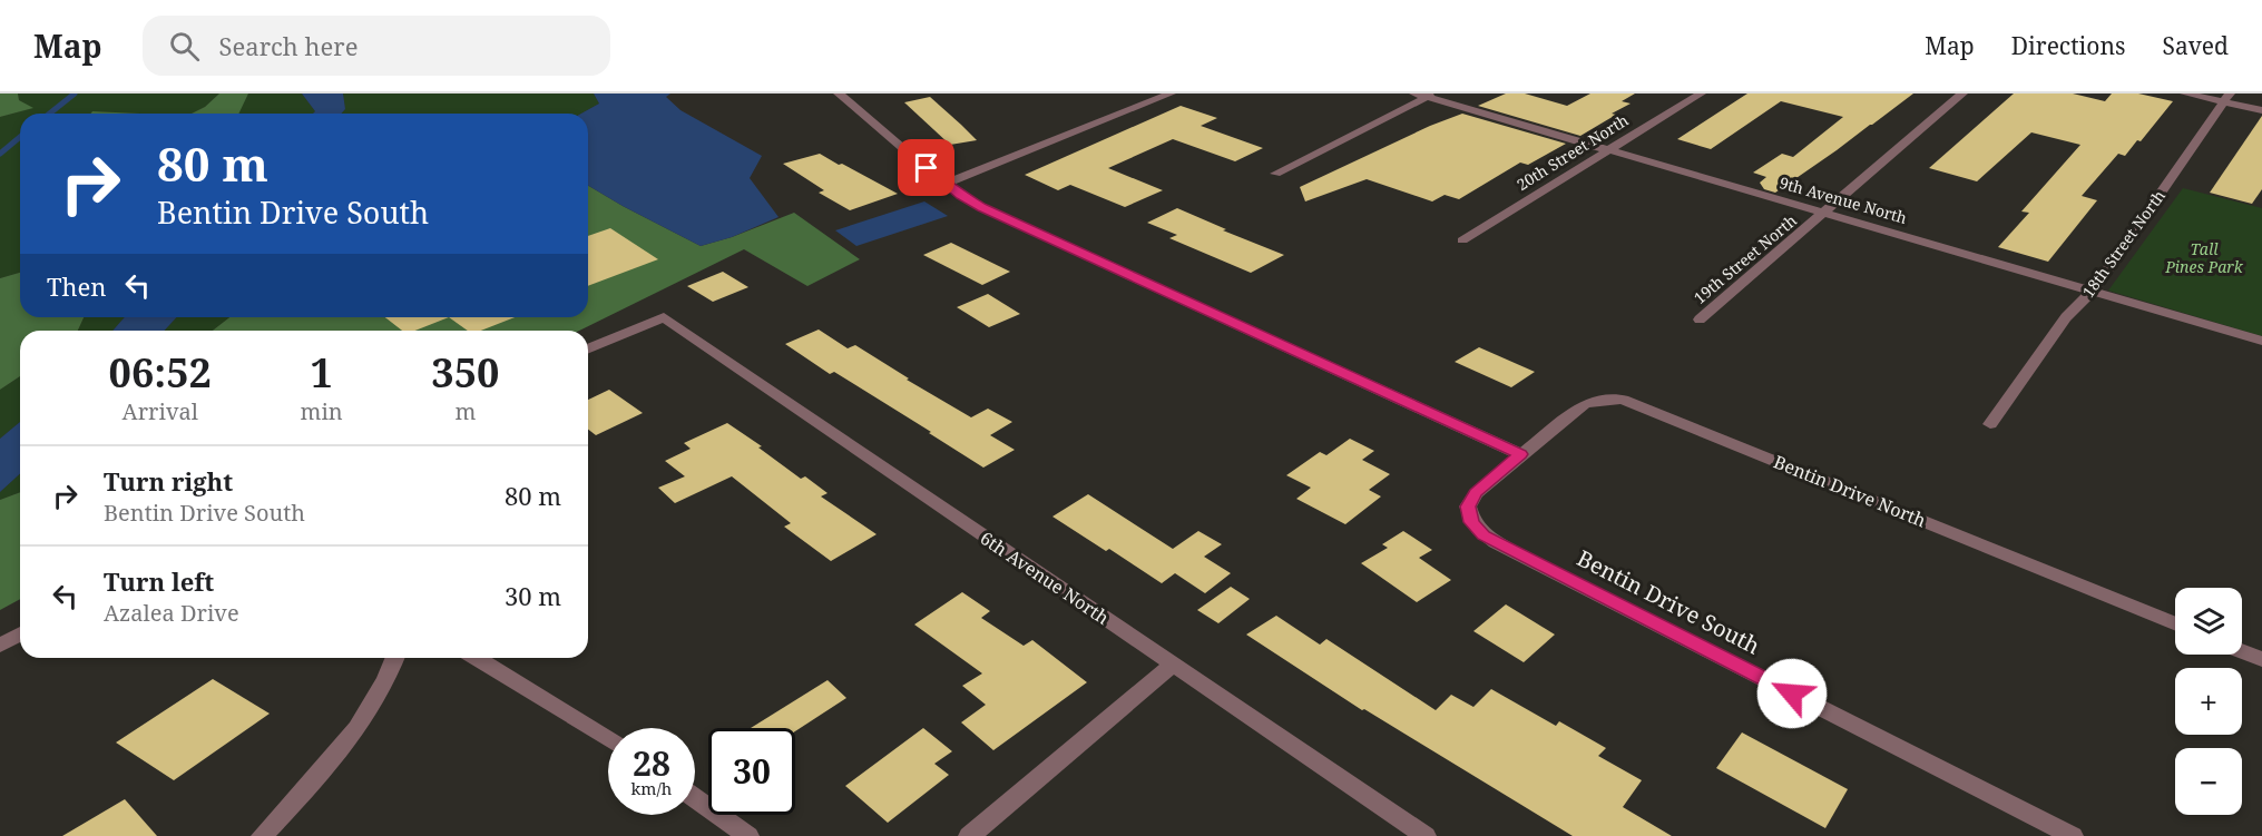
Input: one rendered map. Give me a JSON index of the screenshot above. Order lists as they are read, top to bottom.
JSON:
{
  "streets": {
    "street": [
      "20th Street North",
      "9th Avenue North",
      "18th Street North",
      "19th Street North",
      "Bentin Drive North",
      "6th Avenue North",
      "Bentin Drive South"
    ]
  },
  "crossings": [
    ["20th Street North", "9th Avenue North"],
    ["9th Avenue North", "18th Street North"],
    ["9th Avenue North", "19th Street North"],
    ["Bentin Drive North", "Bentin Drive South"]
  ],
  "parks": ["Tall Pines Park"],
  "page": {
    "header": "Map",
    "search": "Search here",
    "nav": ["Map", "Directions", "Saved"],
    "turn": ["80 m", "Bentin Drive South"],
    "then": "Then",
    "eta": [
      "06:52",
      "Arrival",
      "1",
      "min",
      "350",
      "m"
    ],
    "list": [
      {
        "name": "Turn right",
        "note": "Bentin Drive South",
        "value": "80 m"
      },
      {
        "name": "Turn left",
        "note": "Azalea Drive",
        "value": "30 m"
      }
    ],
    "map_buttons": ["+", "−"],
    "speed": "28 km/h",
    "limit": "30"
  }
}
